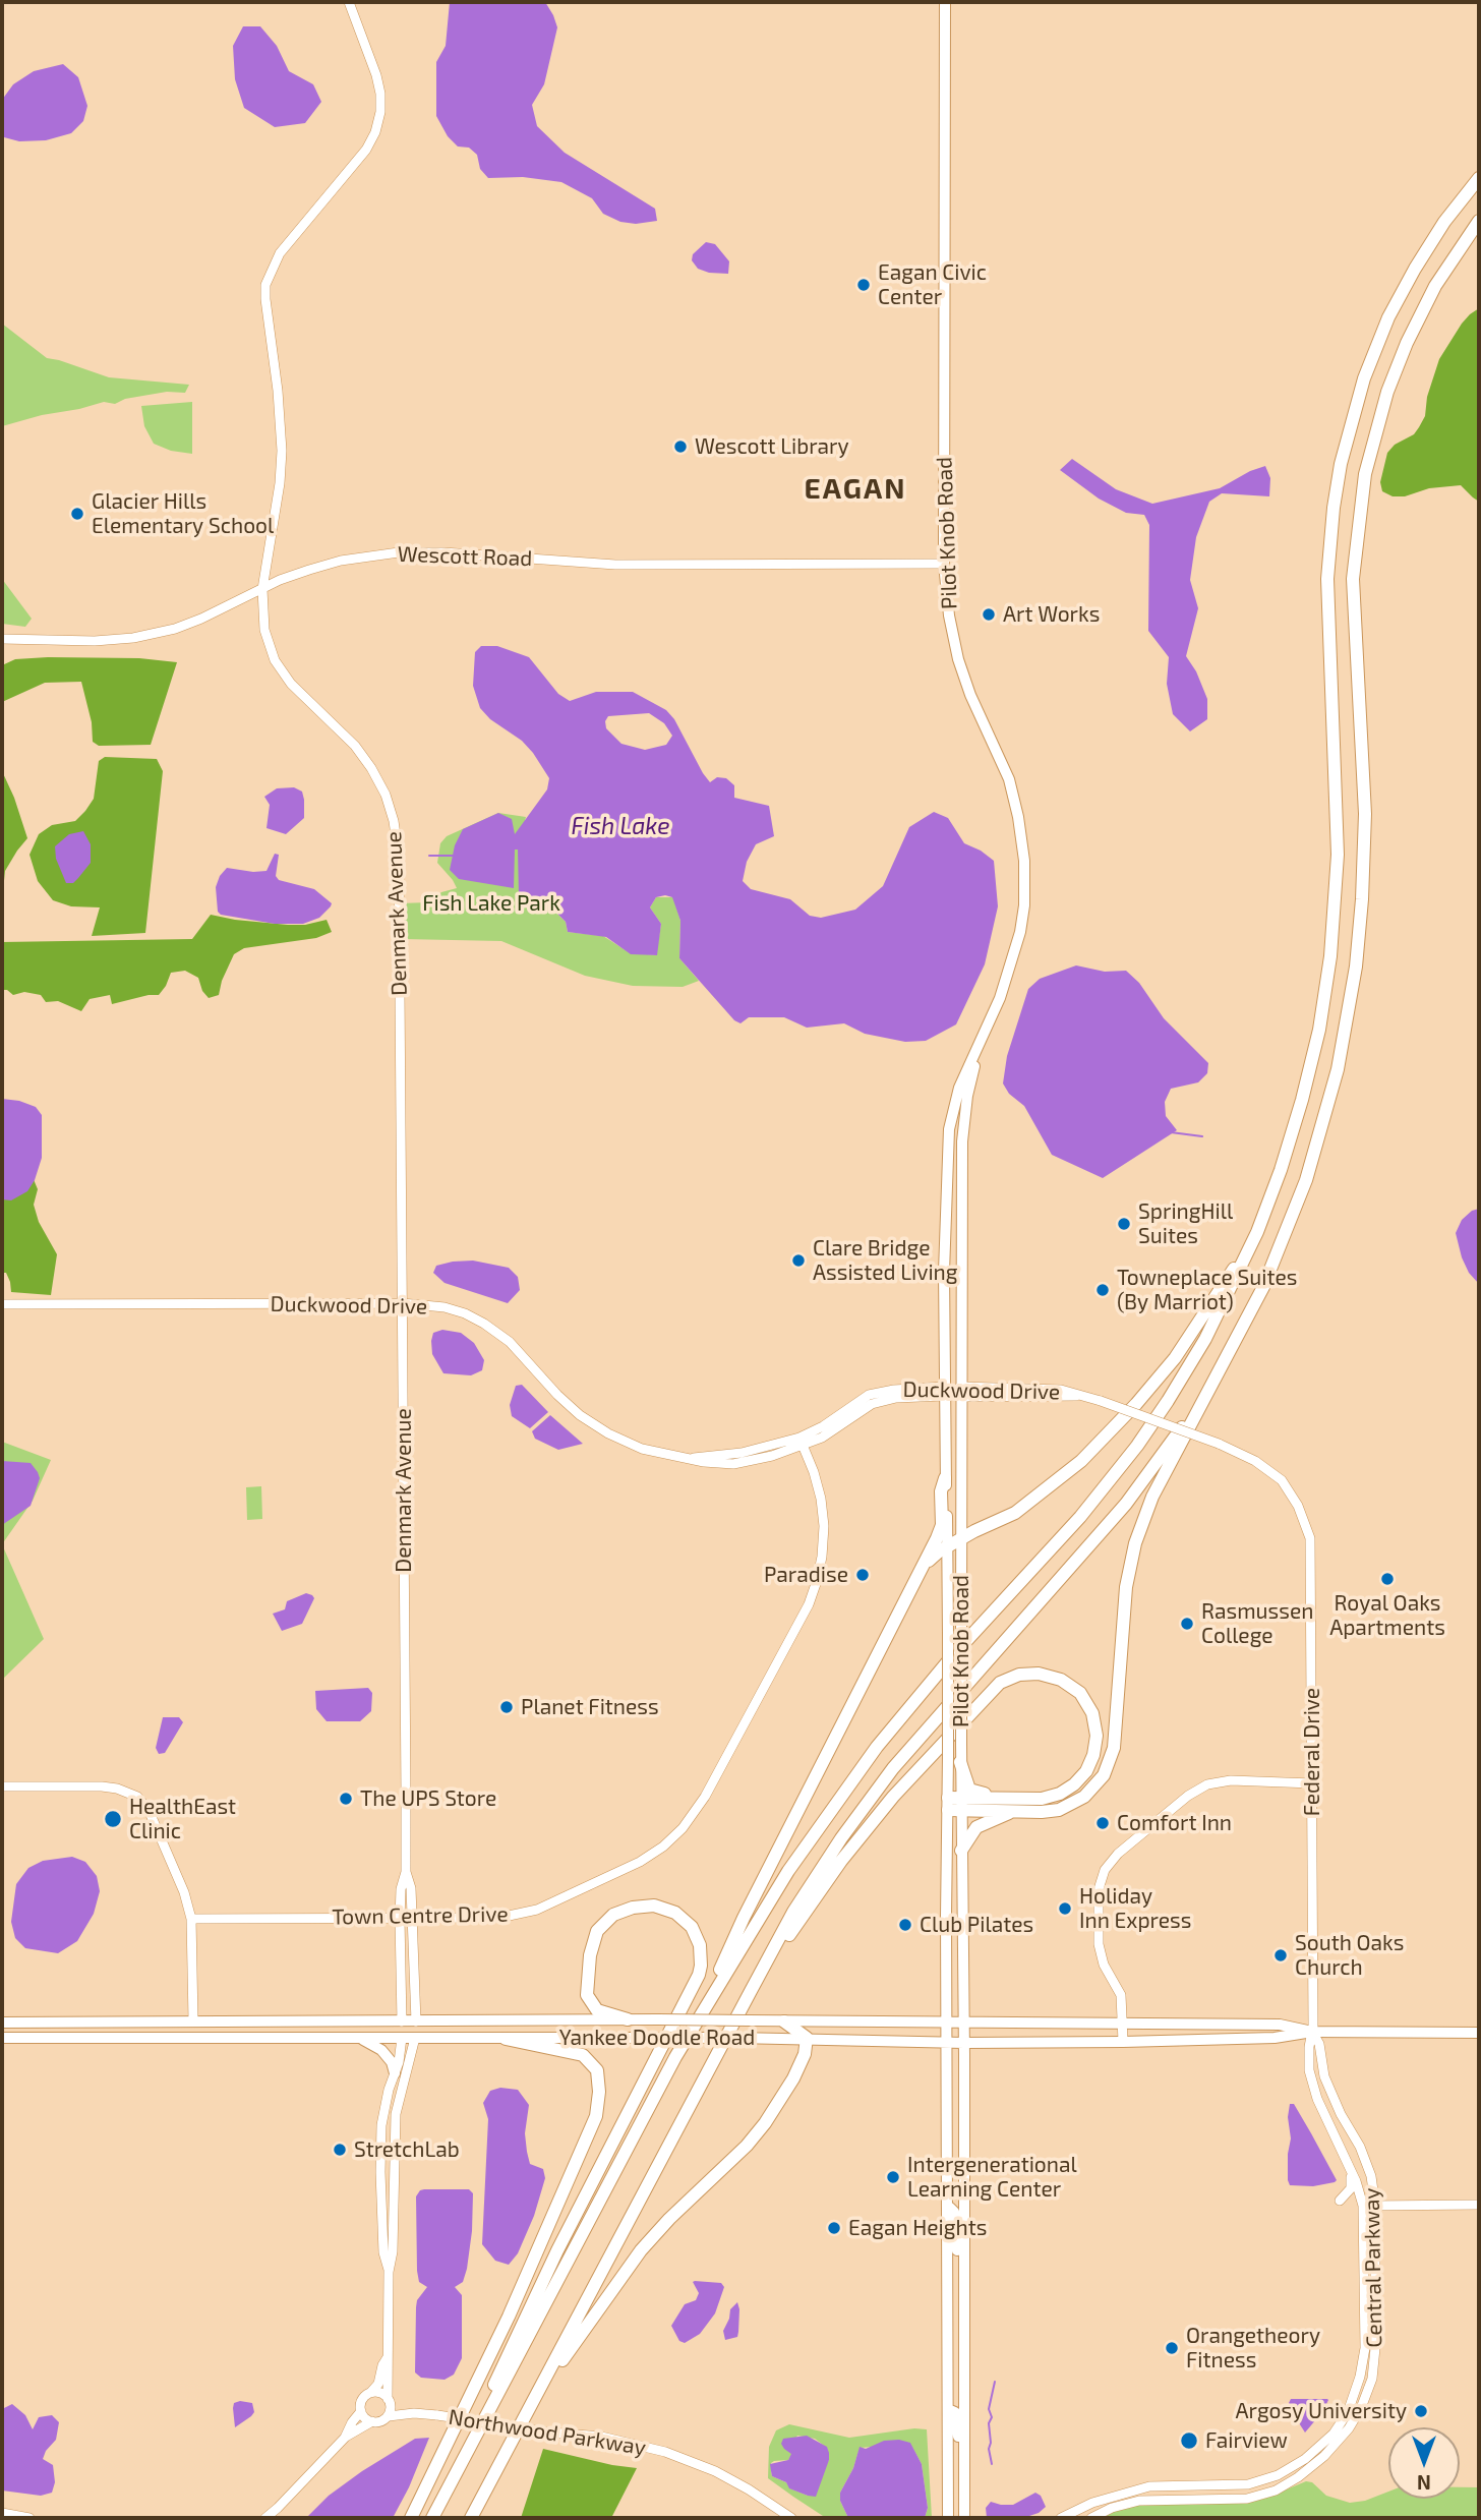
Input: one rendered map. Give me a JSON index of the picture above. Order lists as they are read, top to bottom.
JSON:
{
  "streets": {
    "main road": [
      "Pilot Knob Road",
      "Denmark Avenue",
      "Duckwood Drive",
      "Yankee Doodle Road"
    ],
    "street": [
      "Wescott Road",
      "Federal Drive",
      "Town Centre Drive",
      "Central Parkway",
      "Northwood Parkway"
    ]
  },
  "crossings": [
    ["Pilot Knob Road", "Wescott Road"],
    ["Pilot Knob Road", "Duckwood Drive"],
    ["Pilot Knob Road", "Yankee Doodle Road"],
    ["Wescott Road", "Denmark Avenue"],
    ["Denmark Avenue", "Duckwood Drive"],
    ["Denmark Avenue", "Town Centre Drive"],
    ["Denmark Avenue", "Yankee Doodle Road"],
    ["Denmark Avenue", "Northwood Parkway"],
    ["Duckwood Drive", "Federal Drive"],
    ["Duckwood Drive", "Town Centre Drive"],
    ["Federal Drive", "Yankee Doodle Road"],
    ["Federal Drive", "Central Parkway"],
    ["Yankee Doodle Road", "Central Parkway"]
  ],
  "districts": ["EAGAN"],
  "water": ["Fish Lake"],
  "parks": ["Fish Lake Park"],
  "places": [
    "Eagan Civic Center",
    "Wescott Library",
    "Glacier Hills Elementary School",
    "Art Works",
    "SpringHill Suites",
    "Clare Bridge Assisted Living",
    "Towneplace Suites (By Marriot)",
    "Paradise",
    "Royal Oaks Apartments",
    "Rasmussen College",
    "Planet Fitness",
    "The UPS Store",
    "HealthEast Clinic",
    "Comfort Inn",
    "Holiday Inn Express",
    "Club Pilates",
    "South Oaks Church",
    "StretchLab",
    "Intergenerational Learning Center",
    "Eagan Heights",
    "Orangetheory Fitness",
    "Argosy University",
    "Fairview"
  ],
  "north": "bottom"
}
